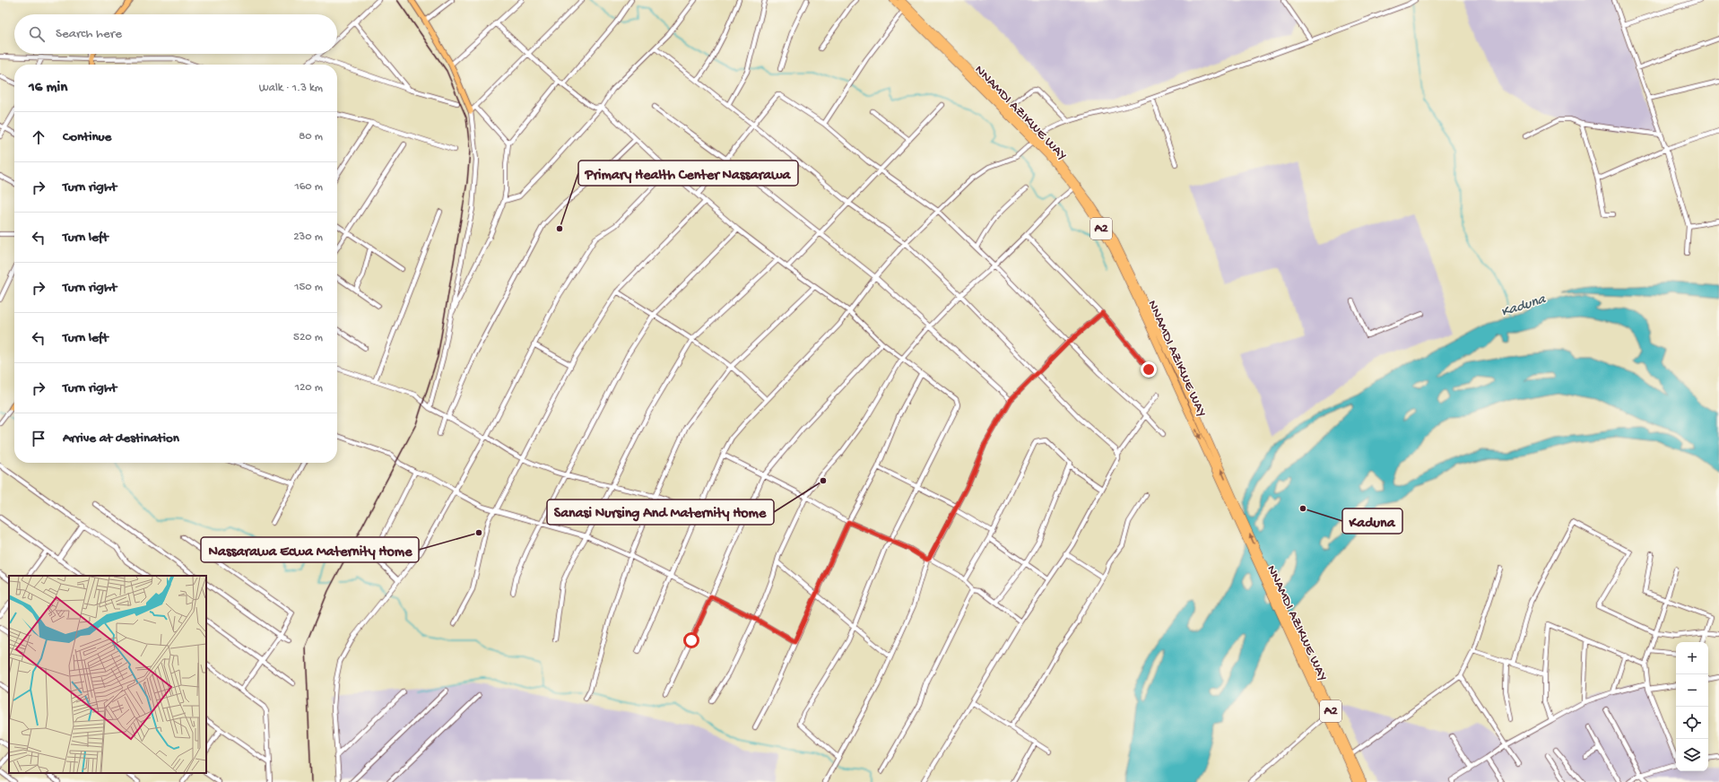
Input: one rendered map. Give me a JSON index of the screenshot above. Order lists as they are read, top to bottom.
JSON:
{
  "streets": {
    "highway": ["NNAMDI AZIKWE WAY", "A2"]
  },
  "water": ["Kaduna"],
  "places": [
    "Primary Health Center Nassarawa",
    "Sanasi Nursing And Maternity Home",
    "Kaduna",
    "Nassarawa Ecwa Maternity Home"
  ],
  "page": {
    "search": "Search here",
    "heading": ["16 min", "Walk · 1.3 km"],
    "list": [
      ["Continue", "80 m"],
      ["Turn right", "160 m"],
      ["Turn left", "230 m"],
      ["Turn right", "150 m"],
      ["Turn left", "520 m"],
      ["Turn right", "120 m"],
      "Arrive at destination"
    ],
    "map_buttons": ["+", "−"]
  }
}
